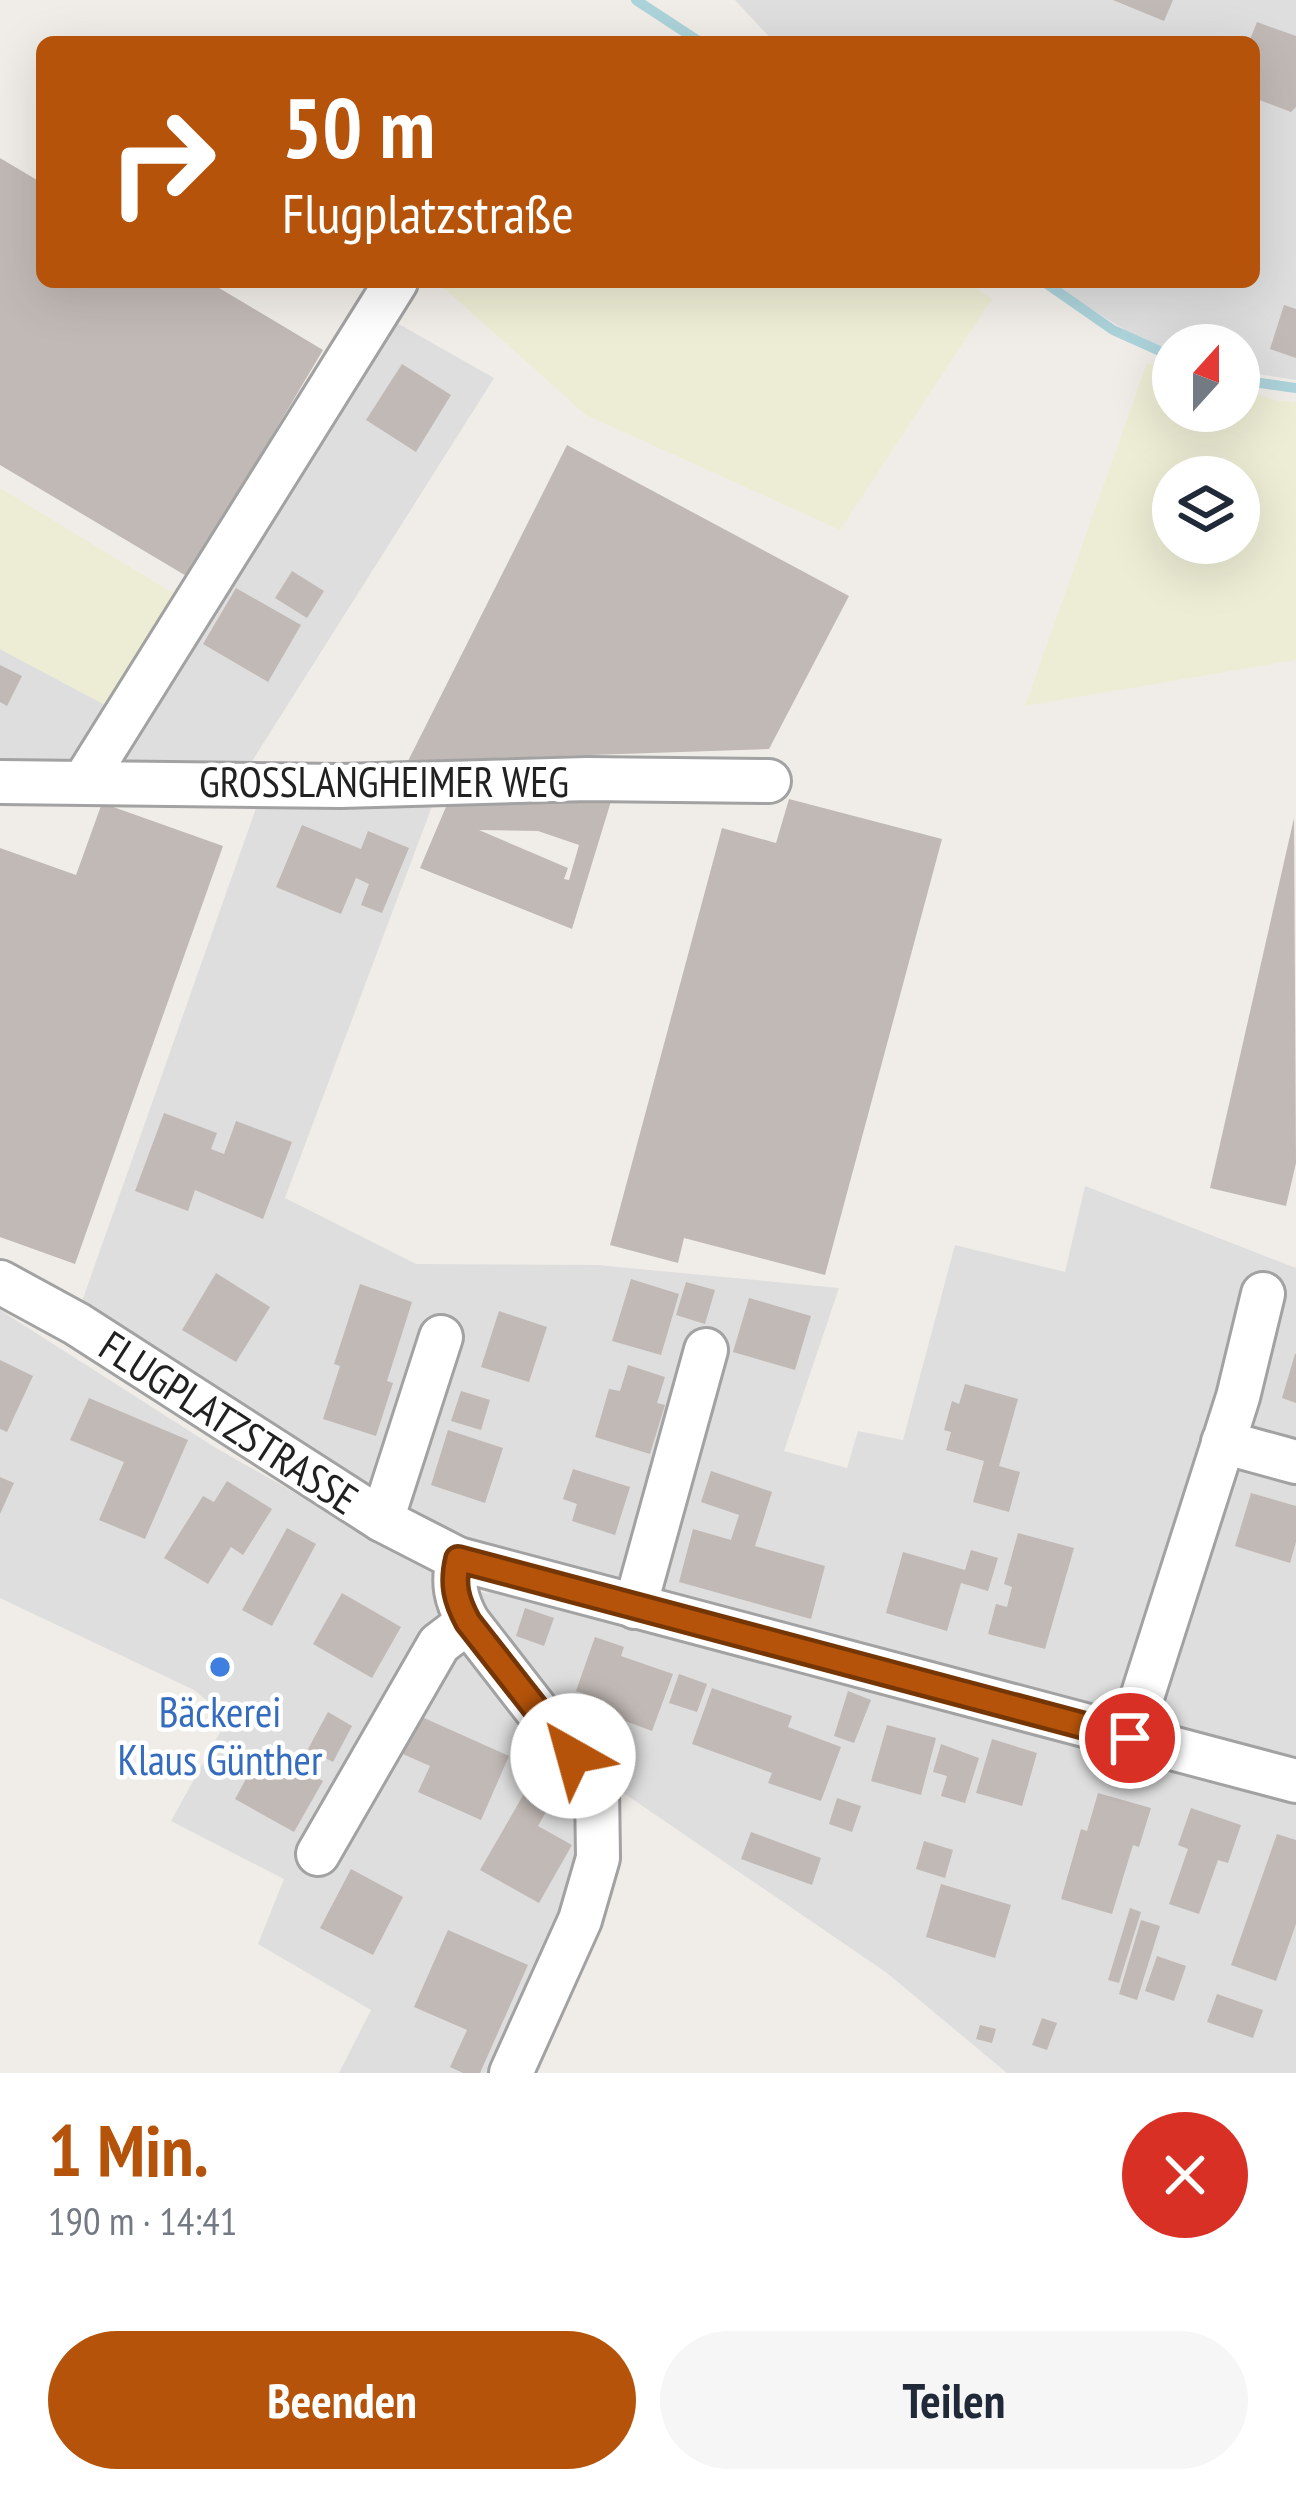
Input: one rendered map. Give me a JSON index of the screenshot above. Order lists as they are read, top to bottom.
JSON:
{
  "streets": {
    "street": ["GROSSLANGHEIMER WEG", "FLUGPLATZSTRASSE"]
  },
  "places": ["Bäckerei Klaus Günther"],
  "north": "top",
  "page": {
    "turn": ["50 m", "Flugplatzstraße"],
    "heading": ["1 Min.", "190 m · 14:41"],
    "buttons": ["Beenden", "Teilen"]
  }
}
